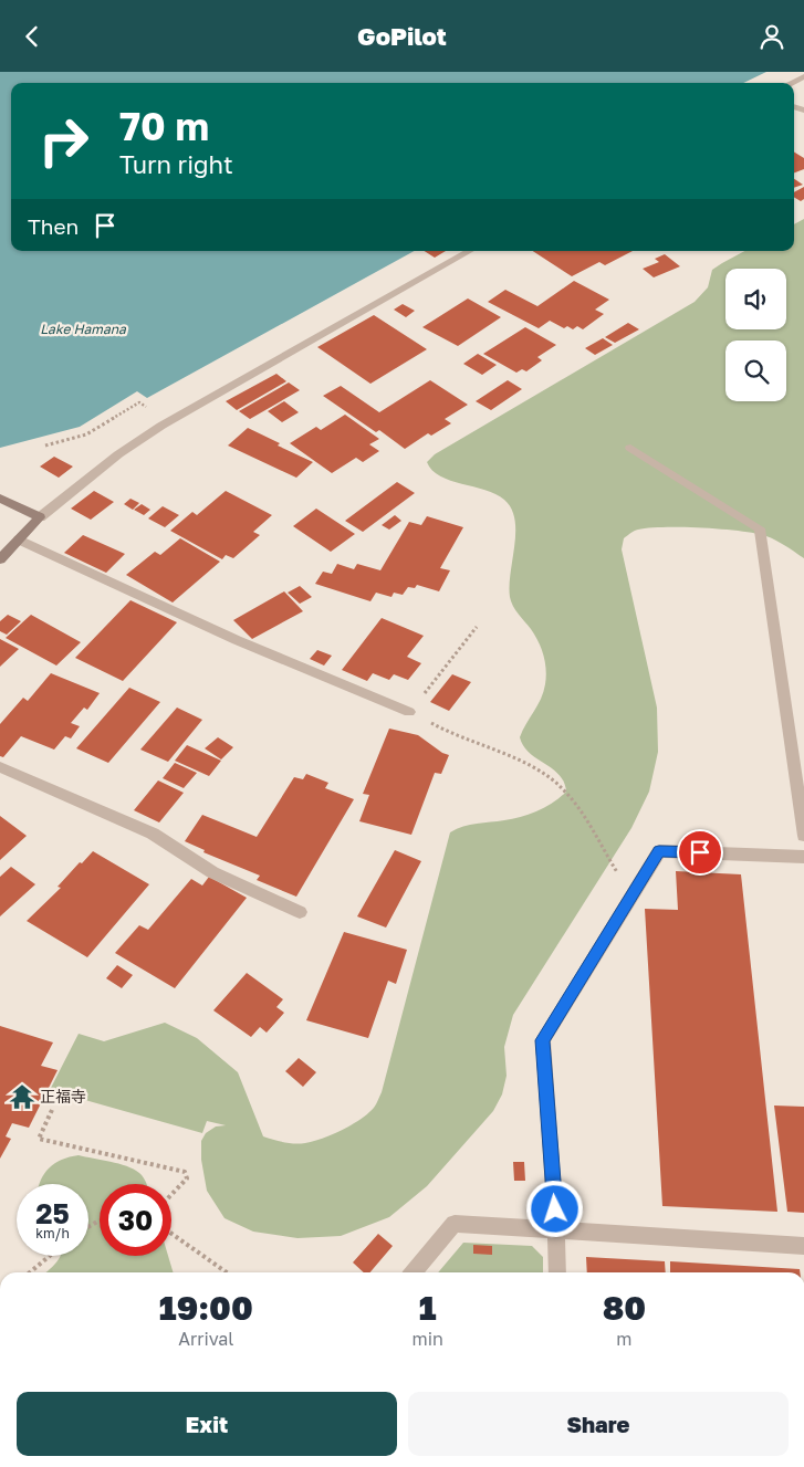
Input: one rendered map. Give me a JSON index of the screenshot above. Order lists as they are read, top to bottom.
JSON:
{
  "water": ["Lake Hamana"],
  "places": {
    "temple": ["正福寺"]
  },
  "page": {
    "header": "GoPilot",
    "turn": ["70 m", "Turn right"],
    "then": "Then",
    "speed": "25 km/h",
    "limit": "30",
    "eta": [
      "19:00",
      "Arrival",
      "1",
      "min",
      "80",
      "m"
    ],
    "buttons": ["Exit", "Share"]
  }
}
